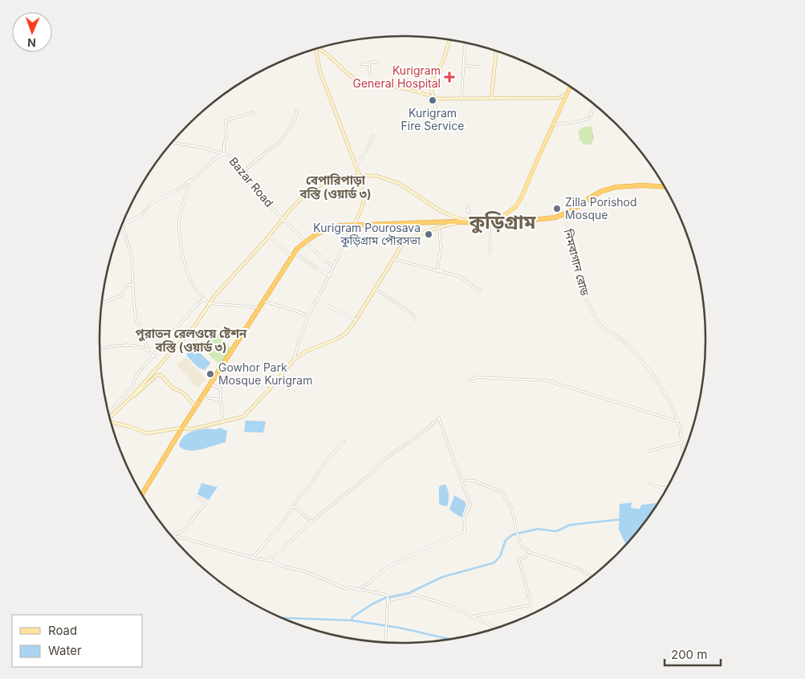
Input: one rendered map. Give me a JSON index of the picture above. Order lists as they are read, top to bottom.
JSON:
{
  "streets": {
    "street": ["Bazar Road", "নিমবাগান রোড"]
  },
  "districts": ["বেপারিপাড়া বস্তি (ওয়ার্ড ৩)", "কুড়িগ্রাম", "পুরাতন রেলওয়ে ষ্টেশন বস্তি (ওয়ার্ড ৩)"],
  "places": {
    "health": ["Kurigram General Hospital"],
    "other": [
      "Kurigram Fire Service",
      "Zilla Porishod Mosque",
      "Kurigram Pourosava কুড়িগ্রাম পৌরসভা",
      "Gowhor Park Mosque Kurigram"
    ]
  },
  "legend": ["Road", "Water"],
  "scale_bar": "200 m",
  "north": "bottom"
}
